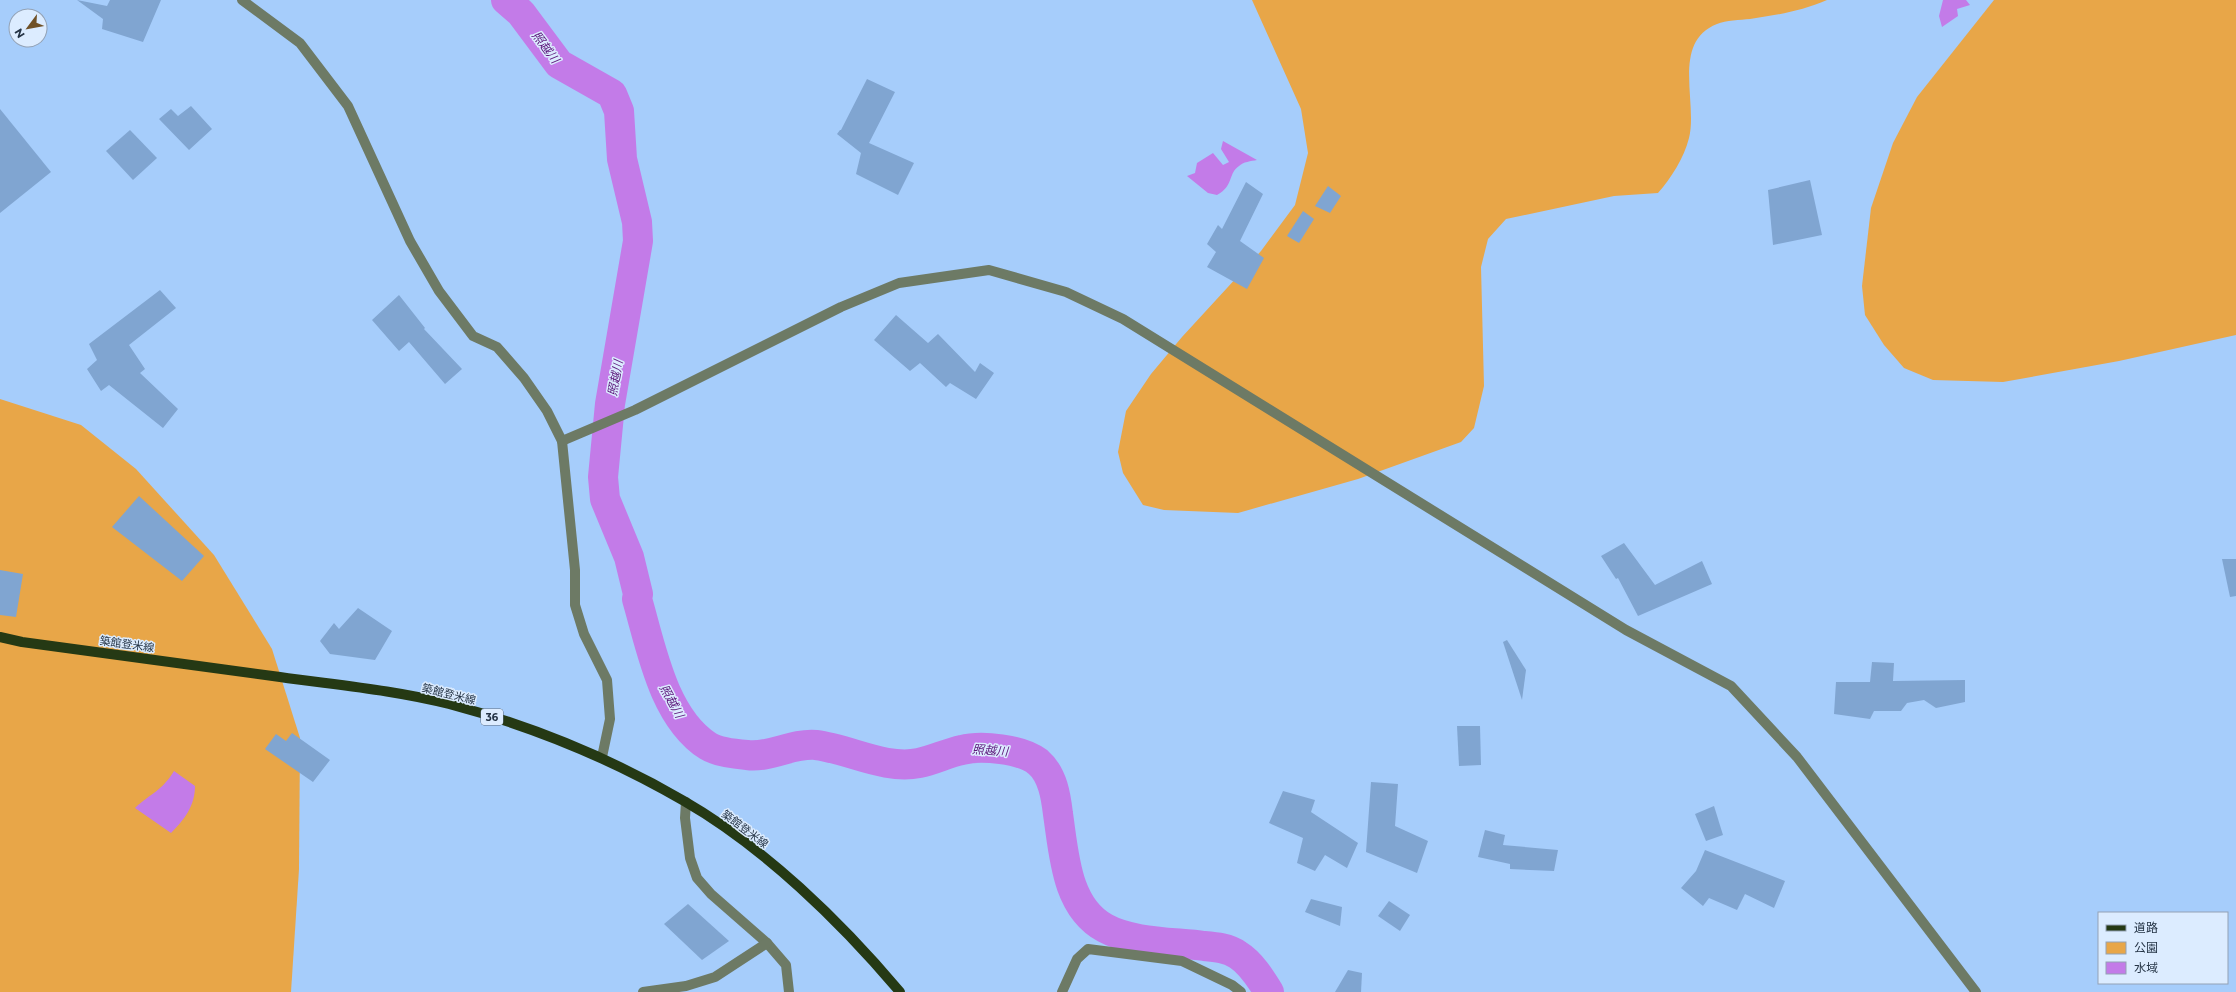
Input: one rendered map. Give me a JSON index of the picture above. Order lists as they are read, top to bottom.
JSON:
{
  "streets": {
    "main road": ["築館登米線", "36"]
  },
  "water": ["照越川"],
  "legend": ["道路", "公園", "水域"],
  "north": "bottom left"
}
